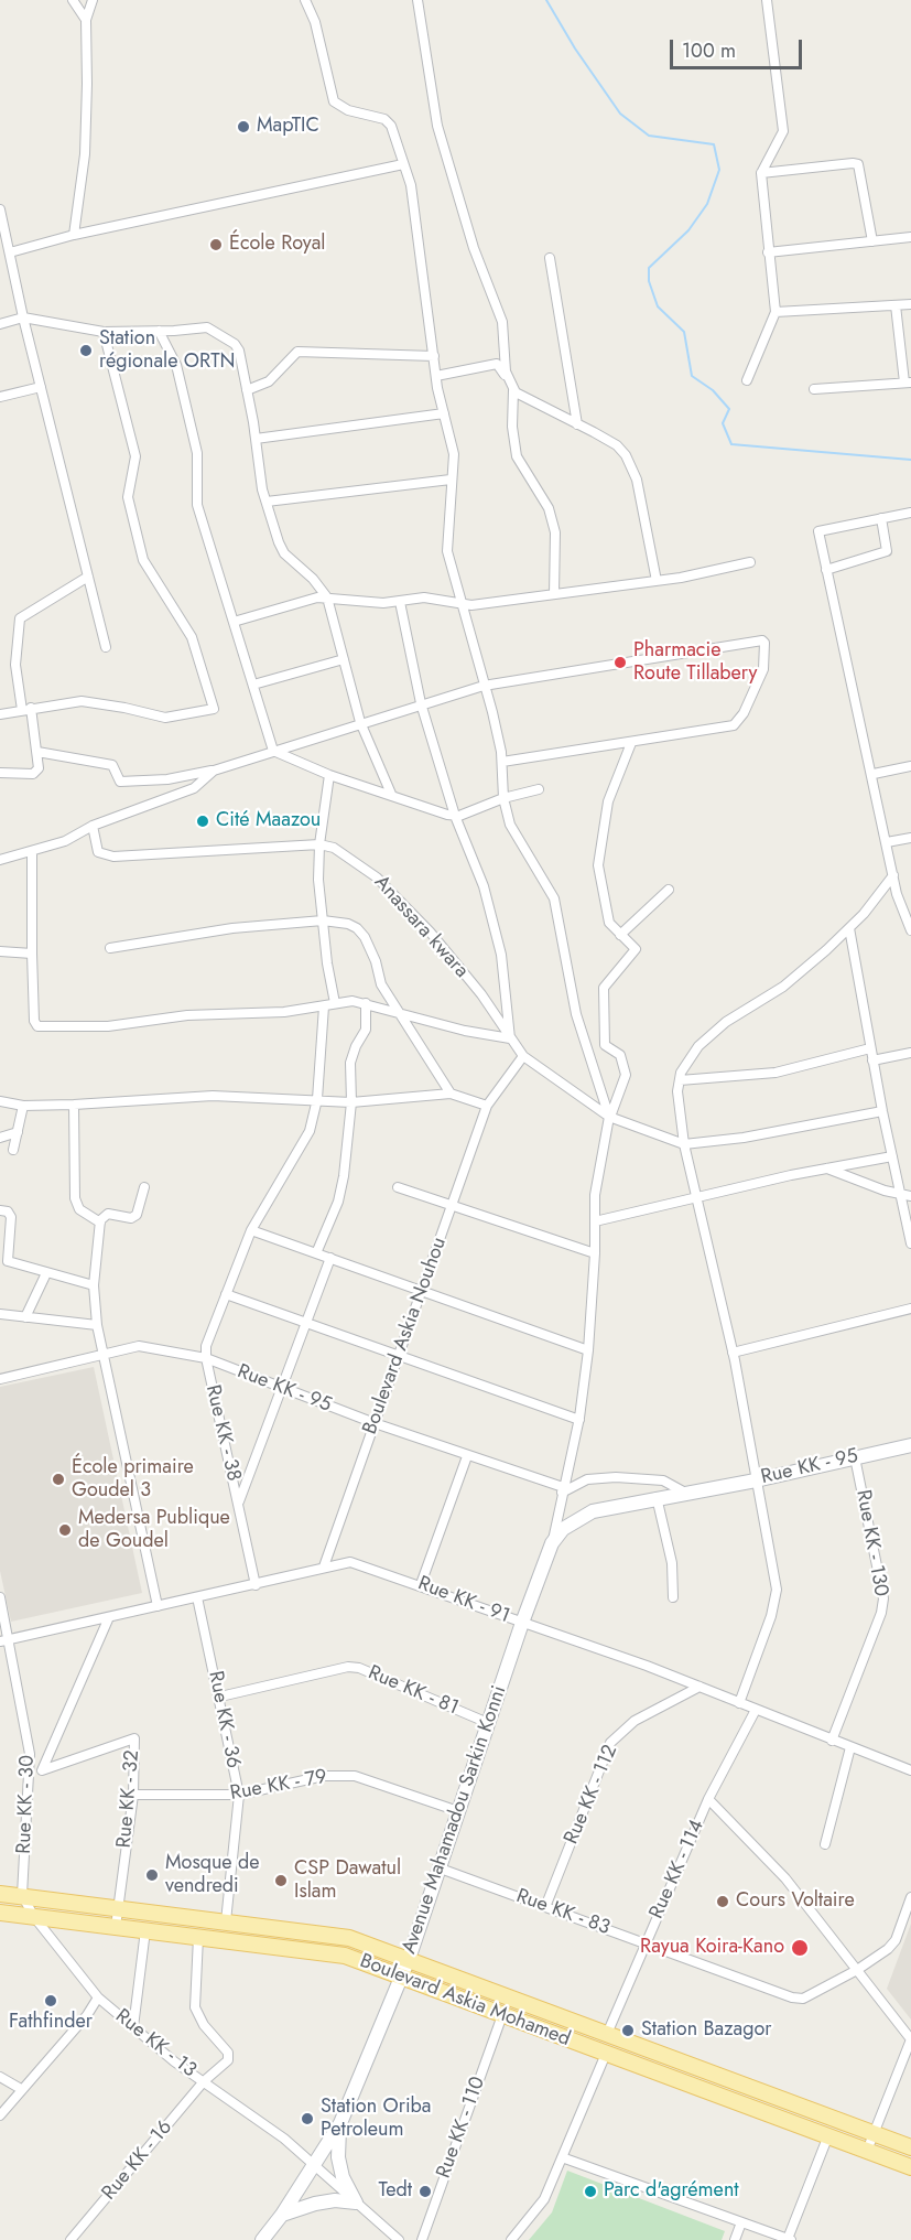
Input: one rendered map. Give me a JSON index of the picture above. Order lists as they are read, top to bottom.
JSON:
{
  "streets": {
    "main road": ["Boulevard Askia Mohamed"],
    "street": [
      "Anassara kwara",
      "Boulevard Askia Nouhou",
      "Rue KK - 95",
      "Rue KK - 38",
      "Rue KK - 130",
      "Rue KK - 91",
      "Rue KK - 81",
      "Rue KK - 36",
      "Rue KK - 79",
      "Rue KK - 112",
      "Rue KK - 32",
      "Rue KK - 30",
      "Avenue Mahamadou Sarkin Konni",
      "Rue KK - 114",
      "Rue KK - 83",
      "Rue KK - 13",
      "Rue KK - 110",
      "Rue KK - 16"
    ]
  },
  "crossings": [
    ["Anassara kwara", "Boulevard Askia Nouhou"],
    ["Boulevard Askia Nouhou", "Rue KK - 95"],
    ["Boulevard Askia Nouhou", "Rue KK - 91"],
    ["Rue KK - 95", "Rue KK - 38"],
    ["Rue KK - 95", "Rue KK - 130"],
    ["Rue KK - 95", "Avenue Mahamadou Sarkin Konni"],
    ["Rue KK - 38", "Rue KK - 91"],
    ["Rue KK - 130", "Rue KK - 91"],
    ["Rue KK - 91", "Rue KK - 36"],
    ["Rue KK - 91", "Rue KK - 112"],
    ["Rue KK - 91", "Rue KK - 32"],
    ["Rue KK - 91", "Rue KK - 30"],
    ["Rue KK - 91", "Avenue Mahamadou Sarkin Konni"],
    ["Rue KK - 91", "Rue KK - 114"],
    ["Rue KK - 81", "Rue KK - 36"],
    ["Rue KK - 81", "Avenue Mahamadou Sarkin Konni"],
    ["Rue KK - 36", "Rue KK - 79"],
    ["Rue KK - 36", "Boulevard Askia Mohamed"],
    ["Rue KK - 79", "Rue KK - 32"],
    ["Rue KK - 79", "Avenue Mahamadou Sarkin Konni"],
    ["Rue KK - 112", "Rue KK - 83"],
    ["Rue KK - 32", "Boulevard Askia Mohamed"],
    ["Rue KK - 30", "Boulevard Askia Mohamed"],
    ["Rue KK - 30", "Rue KK - 13"],
    ["Avenue Mahamadou Sarkin Konni", "Rue KK - 83"],
    ["Avenue Mahamadou Sarkin Konni", "Boulevard Askia Mohamed"],
    ["Avenue Mahamadou Sarkin Konni", "Rue KK - 13"],
    ["Rue KK - 114", "Rue KK - 83"],
    ["Rue KK - 114", "Boulevard Askia Mohamed"],
    ["Boulevard Askia Mohamed", "Rue KK - 13"],
    ["Boulevard Askia Mohamed", "Rue KK - 110"],
    ["Boulevard Askia Mohamed", "Rue KK - 16"],
    ["Rue KK - 13", "Rue KK - 16"]
  ],
  "places": [
    "MapTIC",
    "École Royal",
    "Station régionale ORTN",
    "Pharmacie Route Tillabery",
    "Cité Maazou",
    "École primaire Goudel 3",
    "Medersa Publique de Goudel",
    "Mosque de vendredi",
    "CSP Dawatul Islam",
    "Cours Voltaire",
    "Rayua Koira-Kano",
    "Fathfinder",
    "Station Bazagor",
    "Station Oriba Petroleum",
    "Tedt",
    "Parc d'agrément"
  ],
  "scale_bar": "100 m"
}
